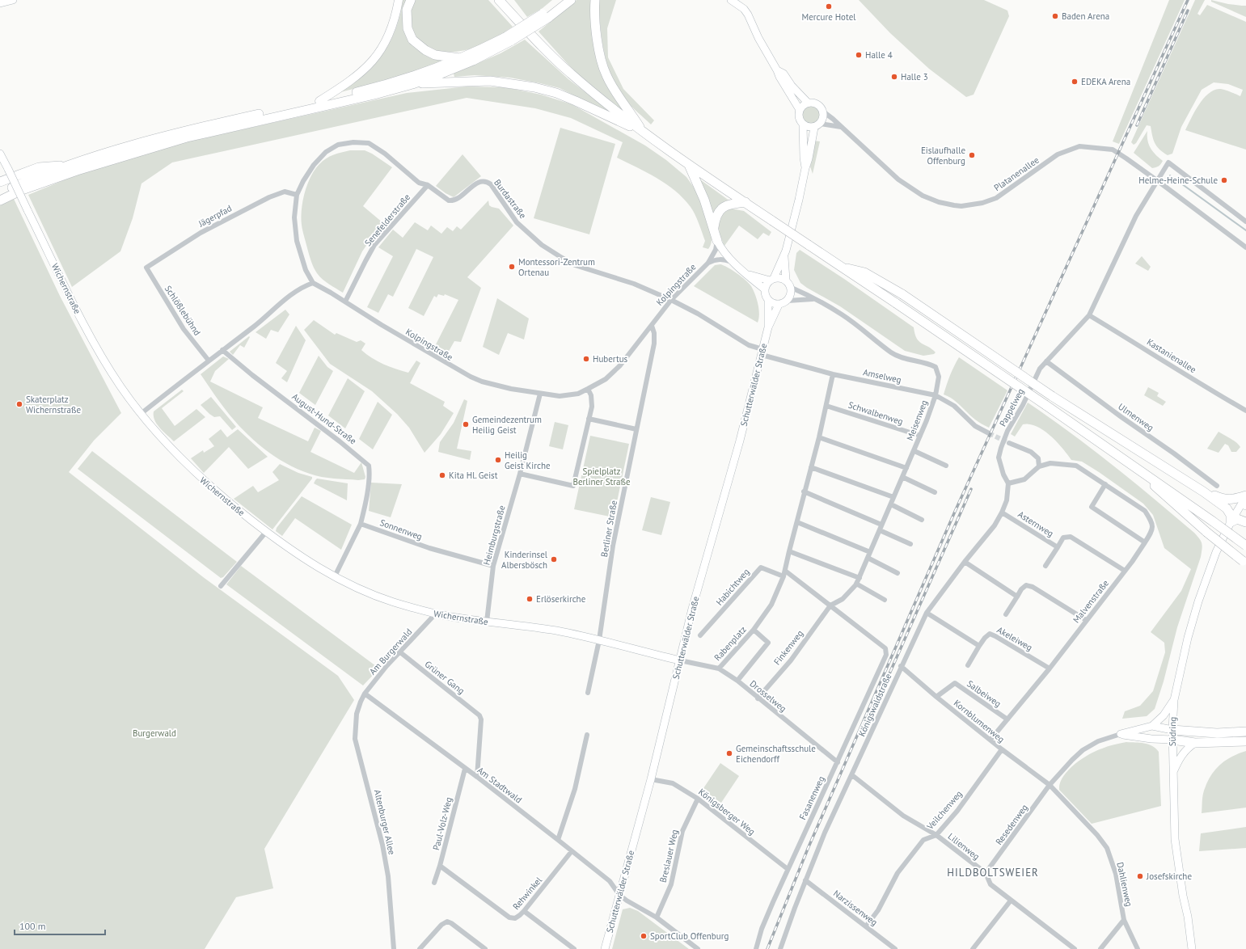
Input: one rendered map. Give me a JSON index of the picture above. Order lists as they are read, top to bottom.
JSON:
{
  "streets": {
    "street": [
      "Platanenallee",
      "Burdastraße",
      "Jägerpfad",
      "Senefelderstraße",
      "Kolpingstraße",
      "Wichernstraße",
      "Schlößlebühnd",
      "Kastanienallee",
      "Amselweg",
      "Schutterwälder Straße",
      "Pappelweg",
      "Schwalbenweg",
      "Ulmenweg",
      "August-Hund-Straße",
      "Meisenweg",
      "Asternweg",
      "Berliner Straße",
      "Sonnenweg",
      "Heimburgstraße",
      "Habichtweg",
      "Malvenstraße",
      "Akeleiweg",
      "Rabenplatz",
      "Finkenweg",
      "Am Burgerwald",
      "Grüner Gang",
      "Salbeiweg",
      "Drosselweg",
      "Königswaldstraße",
      "Kornblumenweg",
      "Südring",
      "Am Stadtwald",
      "Fasanenweg",
      "Veilchenweg",
      "Königsberger Weg",
      "Altenburger Allee",
      "Paul-Volz-Weg",
      "Resedenweg",
      "Lilienweg",
      "Breslauer Weg",
      "Dahlienweg",
      "Rehwinkel",
      "Narzissenweg"
    ]
  },
  "crossings": [
    ["Platanenallee", "Pappelweg"],
    ["Burdastraße", "Jägerpfad"],
    ["Burdastraße", "Senefelderstraße"],
    ["Burdastraße", "Kolpingstraße"],
    ["Burdastraße", "Amselweg"],
    ["Burdastraße", "Schutterwälder Straße"],
    ["Jägerpfad", "Schlößlebühnd"],
    ["Senefelderstraße", "Kolpingstraße"],
    ["Kolpingstraße", "Berliner Straße"],
    ["Kolpingstraße", "Heimburgstraße"],
    ["Wichernstraße", "Schutterwälder Straße"],
    ["Wichernstraße", "Berliner Straße"],
    ["Wichernstraße", "Heimburgstraße"],
    ["Wichernstraße", "Am Burgerwald"],
    ["Wichernstraße", "Drosselweg"],
    ["Kastanienallee", "Pappelweg"],
    ["Amselweg", "Schutterwälder Straße"],
    ["Amselweg", "Meisenweg"],
    ["Schutterwälder Straße", "Drosselweg"],
    ["Schutterwälder Straße", "Am Stadtwald"],
    ["Schutterwälder Straße", "Königsberger Weg"],
    ["Pappelweg", "Ulmenweg"],
    ["Pappelweg", "Königswaldstraße"],
    ["Schwalbenweg", "Meisenweg"],
    ["August-Hund-Straße", "Sonnenweg"],
    ["Meisenweg", "Finkenweg"],
    ["Meisenweg", "Fasanenweg"],
    ["Asternweg", "Malvenstraße"],
    ["Asternweg", "Königswaldstraße"],
    ["Sonnenweg", "Heimburgstraße"],
    ["Habichtweg", "Rabenplatz"],
    ["Malvenstraße", "Akeleiweg"],
    ["Malvenstraße", "Salbeiweg"],
    ["Malvenstraße", "Kornblumenweg"],
    ["Rabenplatz", "Drosselweg"],
    ["Finkenweg", "Drosselweg"],
    ["Finkenweg", "Fasanenweg"],
    ["Am Burgerwald", "Grüner Gang"],
    ["Am Burgerwald", "Am Stadtwald"],
    ["Am Burgerwald", "Altenburger Allee"],
    ["Grüner Gang", "Am Stadtwald"],
    ["Salbeiweg", "Kornblumenweg"],
    ["Drosselweg", "Fasanenweg"],
    ["Königswaldstraße", "Kornblumenweg"],
    ["Königswaldstraße", "Lilienweg"],
    ["Königswaldstraße", "Narzissenweg"],
    ["Kornblumenweg", "Veilchenweg"],
    ["Kornblumenweg", "Resedenweg"],
    ["Kornblumenweg", "Dahlienweg"],
    ["Am Stadtwald", "Paul-Volz-Weg"],
    ["Am Stadtwald", "Rehwinkel"],
    ["Fasanenweg", "Königsberger Weg"],
    ["Veilchenweg", "Lilienweg"],
    ["Veilchenweg", "Narzissenweg"],
    ["Königsberger Weg", "Breslauer Weg"],
    ["Paul-Volz-Weg", "Rehwinkel"],
    ["Resedenweg", "Lilienweg"],
    ["Resedenweg", "Dahlienweg"]
  ],
  "districts": ["HILDBOLTSWEIER"],
  "parks": ["Spielplatz Berliner Straße", "Burgerwald"],
  "places": [
    "Mercure Hotel",
    "Baden Arena",
    "Halle 4",
    "Halle 3",
    "EDEKA Arena",
    "Eislaufhalle Offenburg",
    "Helme-Heine-Schule",
    "Montessori-Zentrum Ortenau",
    "Hubertus",
    "Skaterplatz Wichernstraße",
    "Gemeindezentrum Heilig Geist",
    "Heilig Geist Kirche",
    "Kita Hl. Geist",
    "Kinderinsel Albersbösch",
    "Erlöserkirche",
    "Gemeinschaftsschule Eichendorff",
    "Josefskirche",
    "SportClub Offenburg"
  ],
  "scale_bar": "100 m"
}
